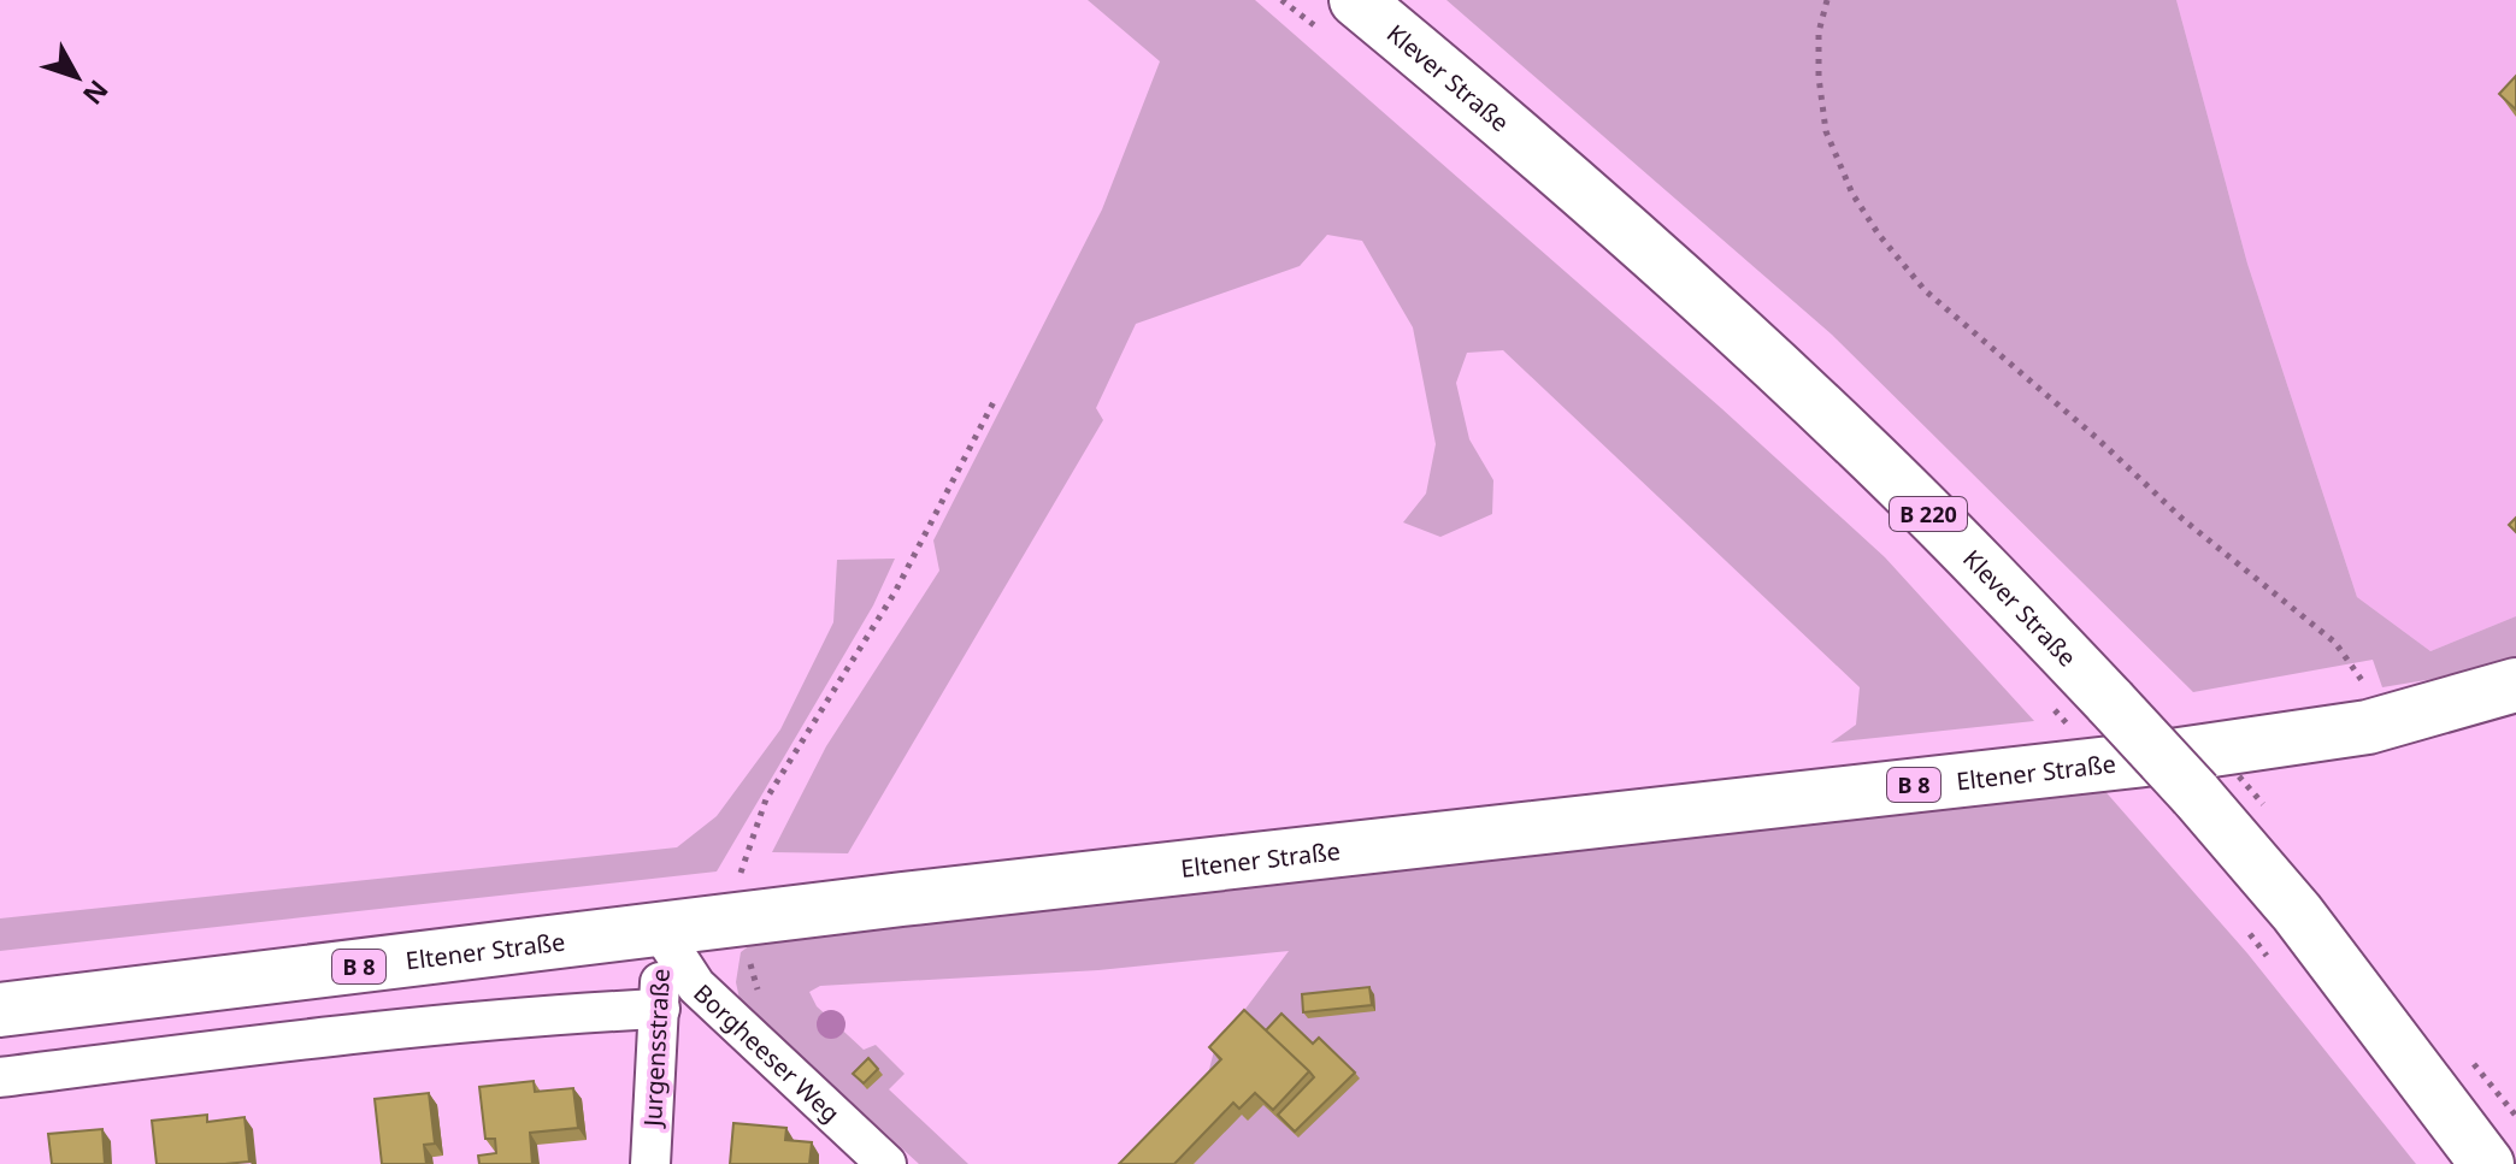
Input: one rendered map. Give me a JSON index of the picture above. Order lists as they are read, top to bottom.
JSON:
{
  "streets": {
    "main road": [
      "Klever Straße",
      "B 220",
      "Eltener Straße",
      "B 8"
    ],
    "street": ["Jurgensstraße", "Borgheeser Weg"]
  },
  "crossings": [
    ["Eltener Straße", "Jurgensstraße"],
    ["Eltener Straße", "Borgheeser Weg"],
    ["Jurgensstraße", "Borgheeser Weg"]
  ],
  "north": "bottom right"
}
